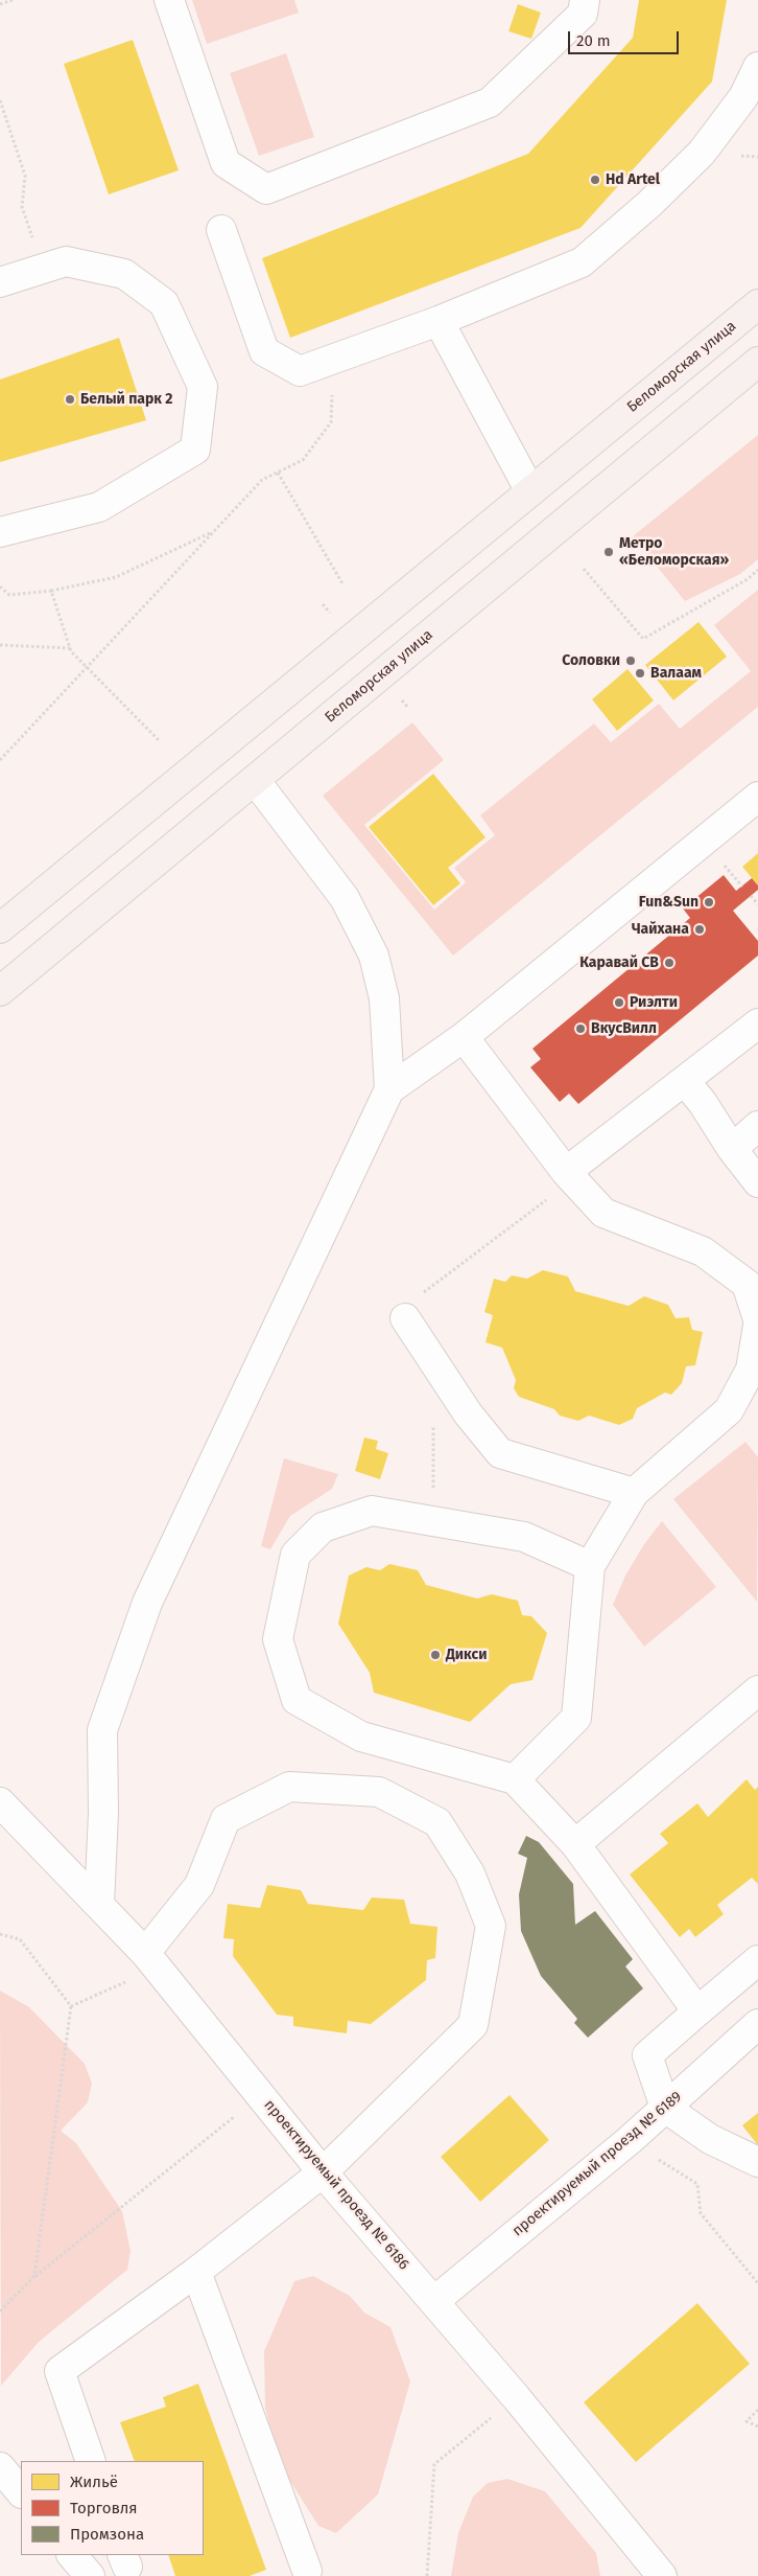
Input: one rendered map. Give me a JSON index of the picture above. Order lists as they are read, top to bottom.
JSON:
{
  "streets": {
    "main road": ["Беломорская улица"],
    "street": ["проектируемый проезд № 6189", "проектируемый проезд № 6186"]
  },
  "crossings": [
    ["проектируемый проезд № 6189", "проектируемый проезд № 6186"]
  ],
  "places": [
    "Hd Artel",
    "Белый парк 2",
    "Метро «Беломорская»",
    "Соловки",
    "Валаам",
    "Fun&Sun",
    "Чайхана",
    "Каравай СВ",
    "Риэлти",
    "ВкусВилл",
    "Дикси"
  ],
  "legend": ["Жильё", "Торговля", "Промзона"],
  "scale_bar": "20 m"
}
